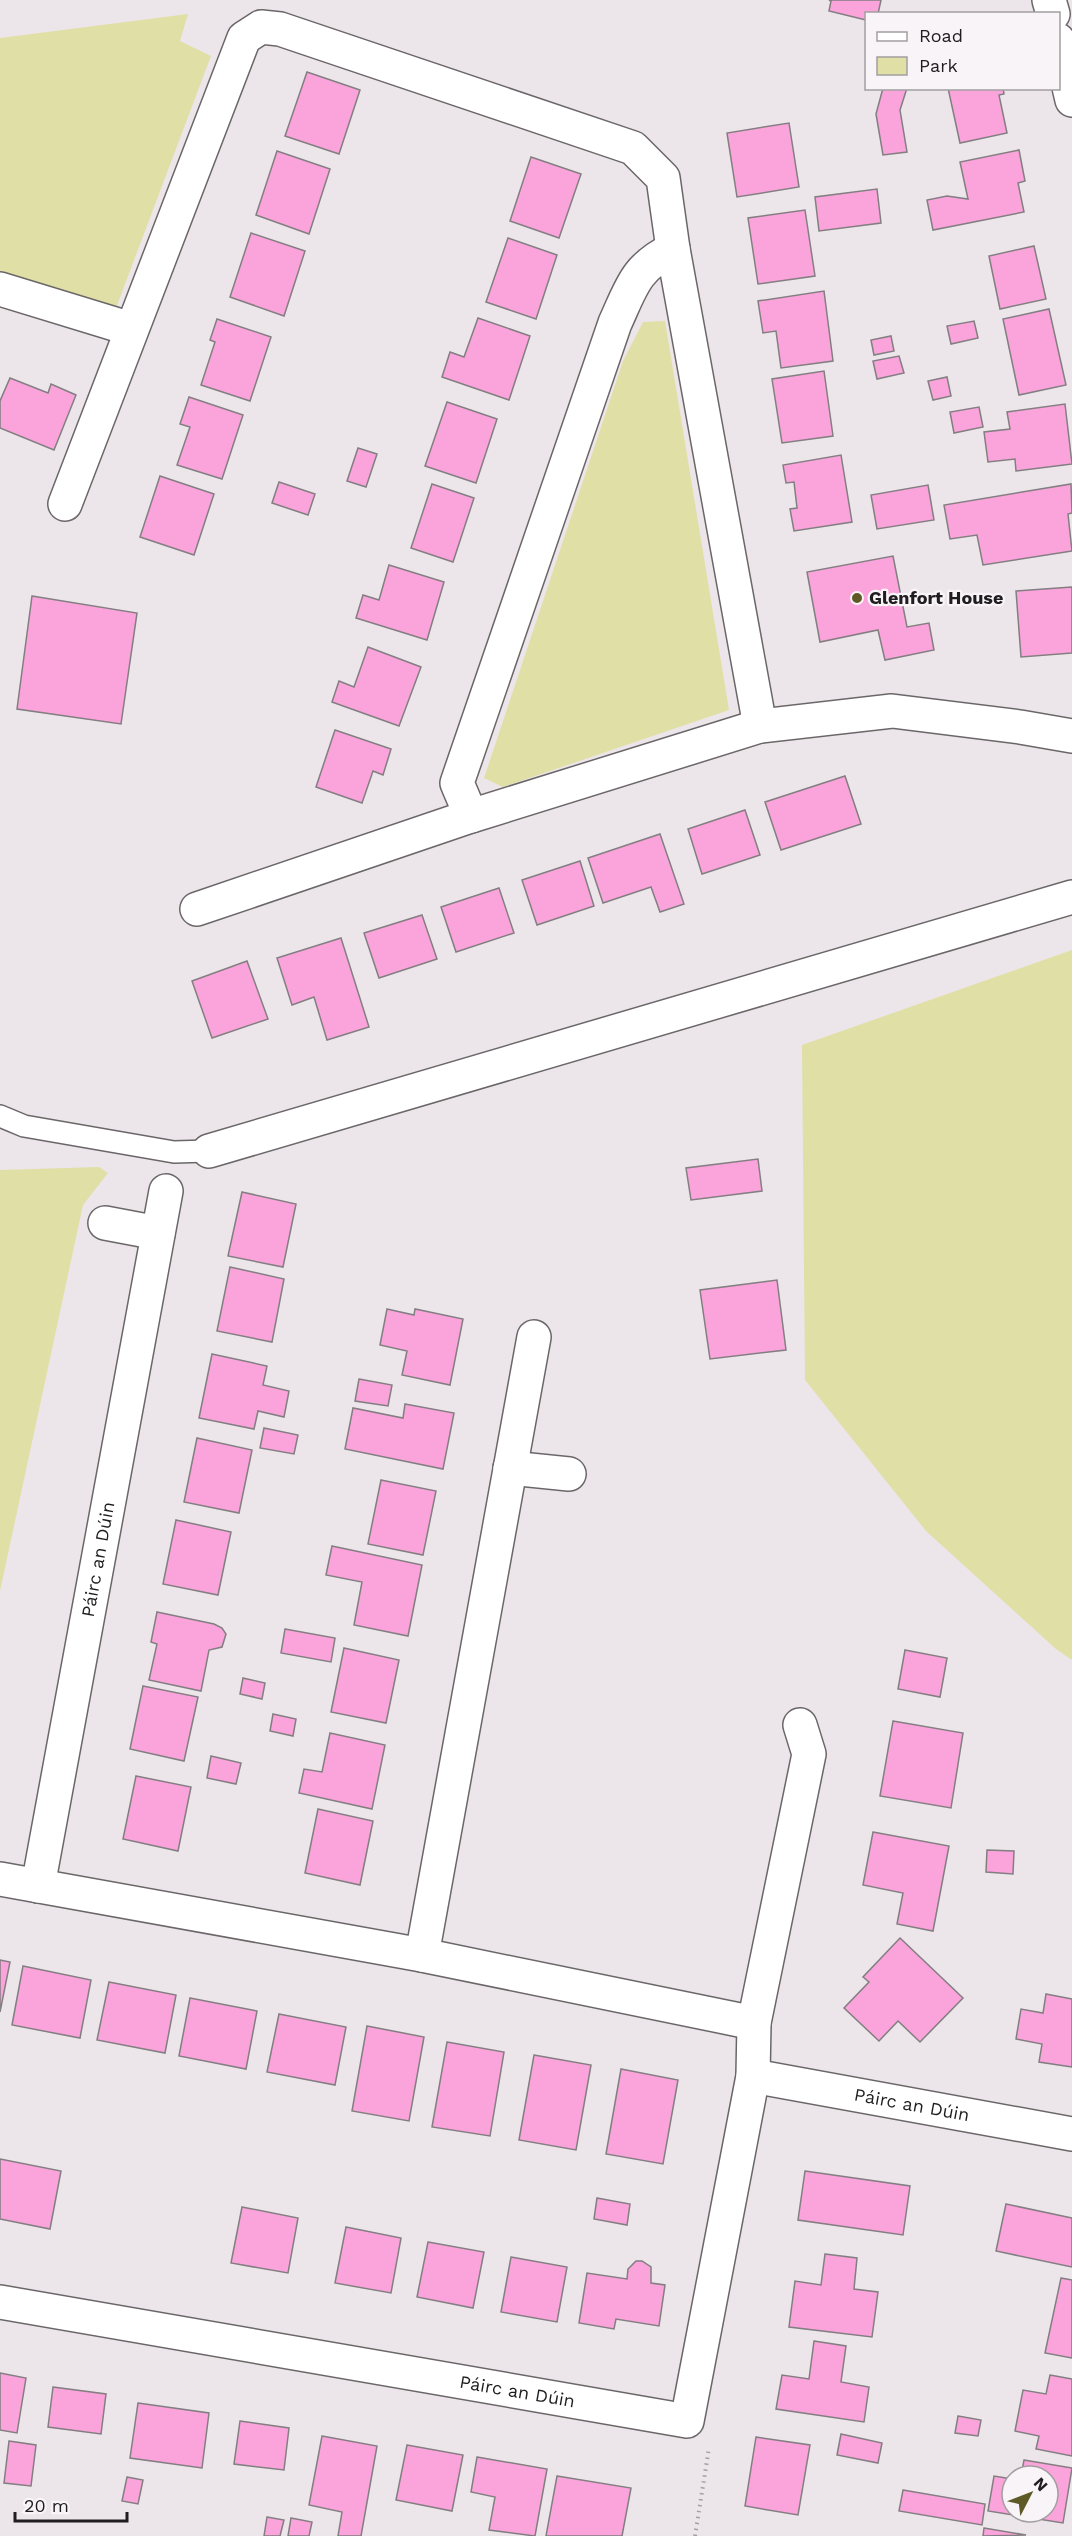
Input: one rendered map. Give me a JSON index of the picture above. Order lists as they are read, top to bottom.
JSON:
{
  "streets": {
    "street": ["Páirc an Dúin"]
  },
  "places": ["Glenfort House"],
  "legend": ["Road", "Park"],
  "scale_bar": "20 m",
  "north": "top right"
}
